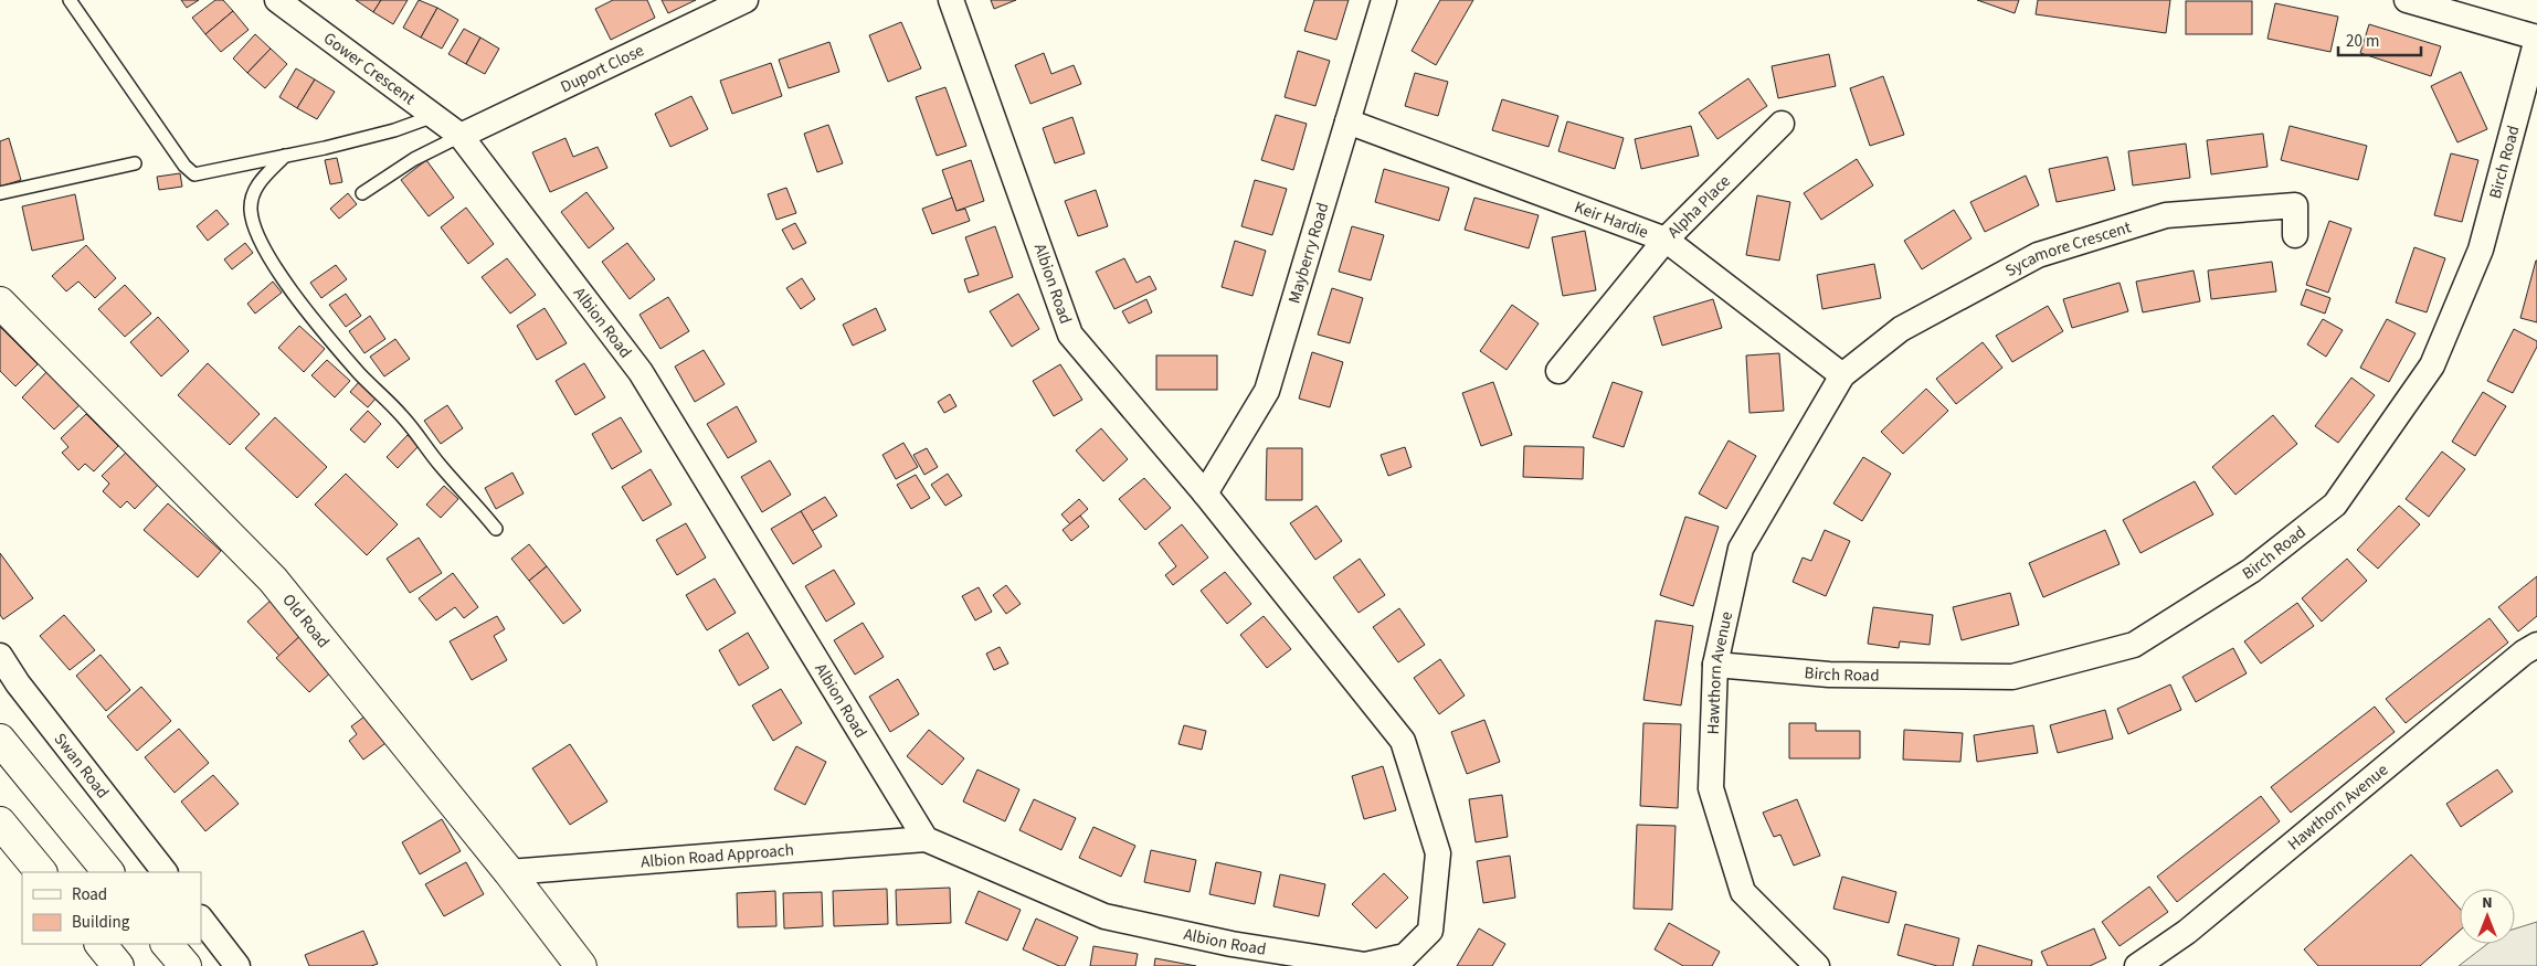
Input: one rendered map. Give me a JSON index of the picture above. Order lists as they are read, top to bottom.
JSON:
{
  "streets": {
    "street": [
      "Gower Crescent",
      "Duport Close",
      "Birch Road",
      "Alpha Place",
      "Keir Hardie",
      "Sycamore Crescent",
      "Mayberry Road",
      "Albion Road",
      "Old Road",
      "Hawthorn Avenue",
      "Swan Road",
      "Albion Road Approach"
    ]
  },
  "crossings": [
    ["Gower Crescent", "Duport Close"],
    ["Gower Crescent", "Albion Road"],
    ["Duport Close", "Albion Road"],
    ["Birch Road", "Hawthorn Avenue"],
    ["Alpha Place", "Keir Hardie"],
    ["Keir Hardie", "Sycamore Crescent"],
    ["Keir Hardie", "Mayberry Road"],
    ["Keir Hardie", "Hawthorn Avenue"],
    ["Sycamore Crescent", "Hawthorn Avenue"],
    ["Mayberry Road", "Albion Road"],
    ["Albion Road", "Albion Road Approach"],
    ["Old Road", "Albion Road Approach"]
  ],
  "legend": ["Road", "Building"],
  "scale_bar": "20 m",
  "north": "top"
}
